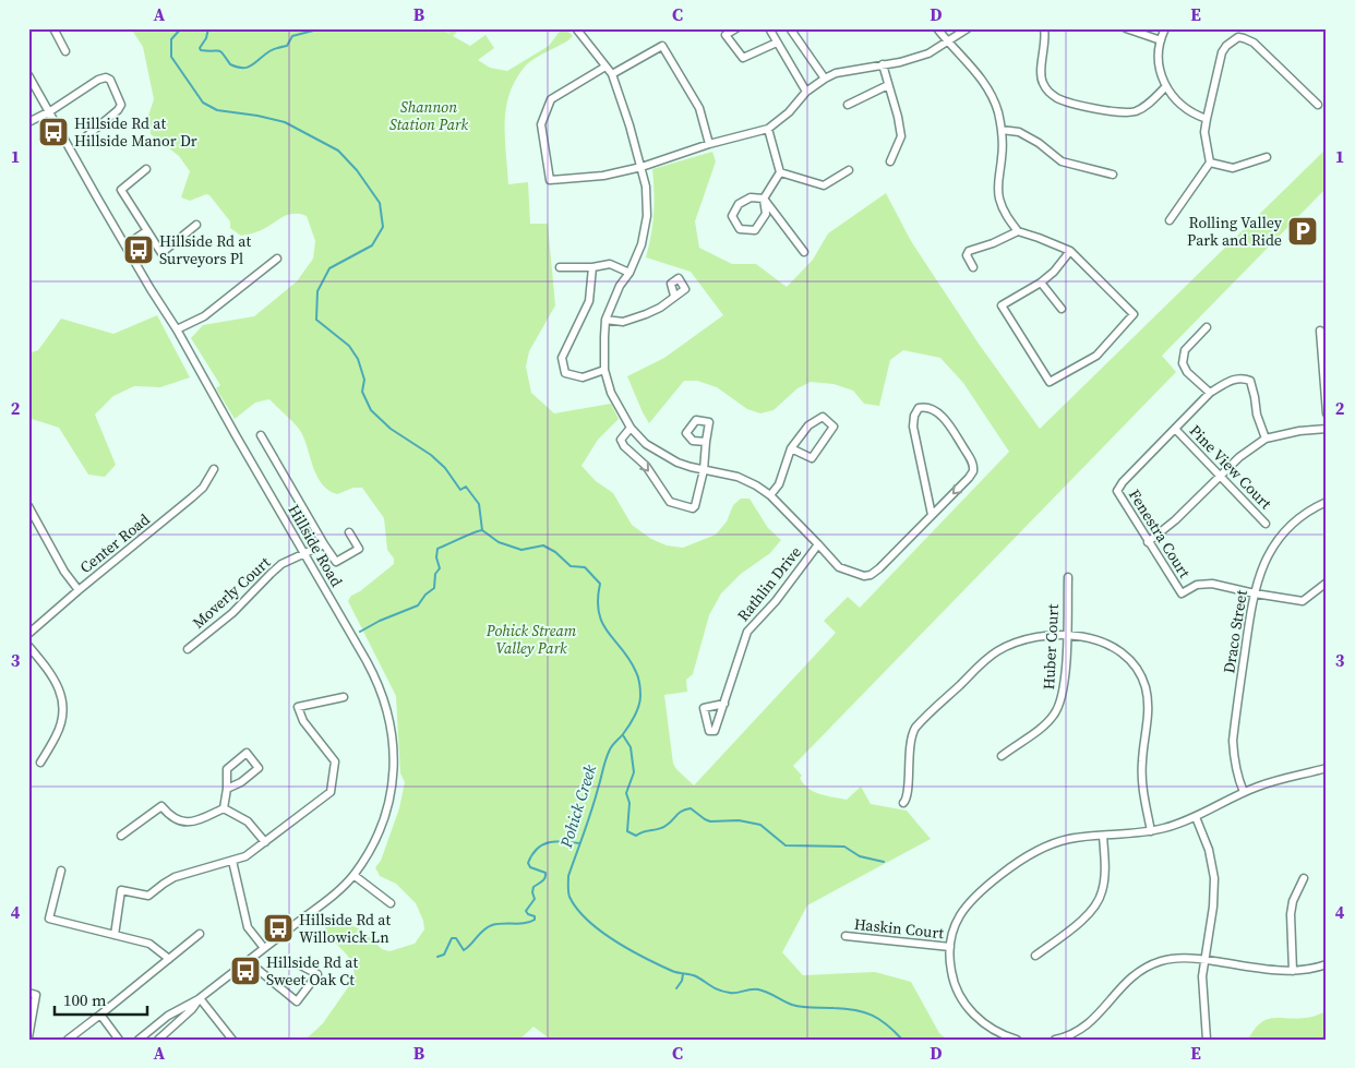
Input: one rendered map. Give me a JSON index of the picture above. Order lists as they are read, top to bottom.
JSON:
{
  "streets": {
    "street": [
      "Pine View Court",
      "Fenestra Court",
      "Center Road",
      "Hillside Road",
      "Rathlin Drive",
      "Moverly Court",
      "Draco Street",
      "Huber Court",
      "Haskin Court"
    ]
  },
  "crossings": [
    ["Pine View Court", "Fenestra Court"],
    ["Fenestra Court", "Draco Street"],
    ["Hillside Road", "Moverly Court"]
  ],
  "water": ["Pohick Creek"],
  "parks": ["Shannon Station Park", "Pohick Stream Valley Park"],
  "places": {
    "bus stop": [
      "Hillside Rd at Hillside Manor Dr",
      "Hillside Rd at Surveyors Pl",
      "Hillside Rd at Willowick Ln",
      "Hillside Rd at Sweet Oak Ct"
    ],
    "parking": ["Rolling Valley Park and Ride"]
  },
  "scale_bar": "100 m",
  "grid": {
    "columns": [
      "A",
      "B",
      "C",
      "D",
      "E"
    ],
    "rows": [
      "1",
      "2",
      "3",
      "4"
    ]
  }
}
